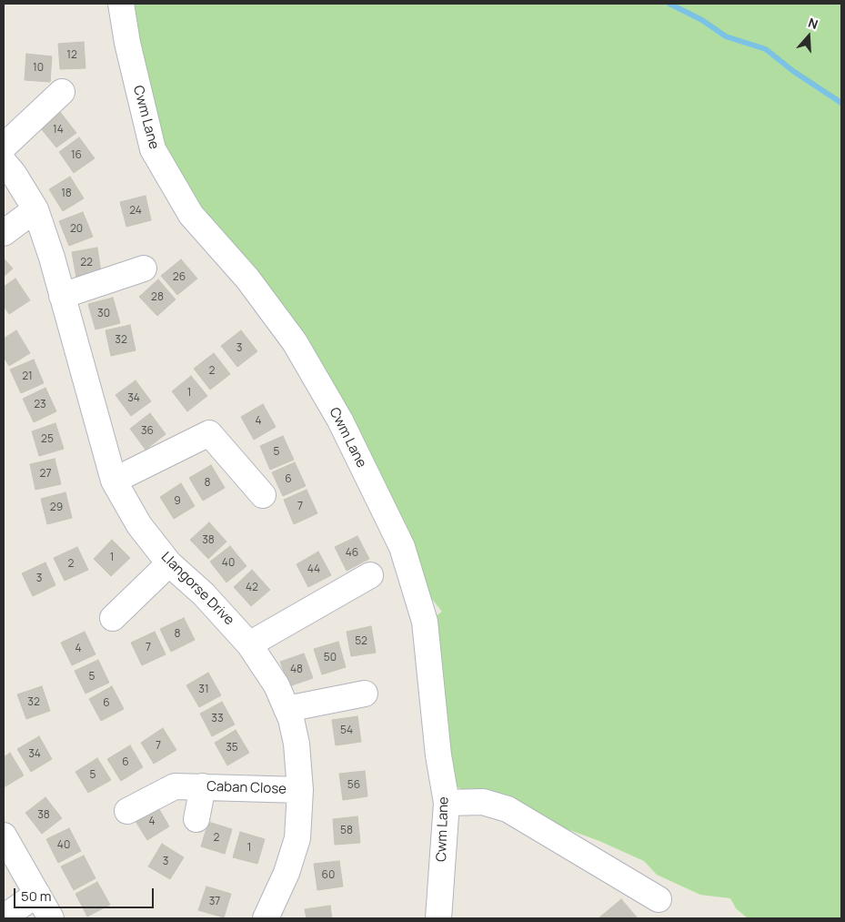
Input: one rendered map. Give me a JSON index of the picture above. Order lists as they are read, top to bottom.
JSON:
{
  "streets": {
    "street": ["Cwm Lane", "Llangorse Drive", "Caban Close"]
  },
  "crossings": [
    ["Llangorse Drive", "Caban Close"]
  ],
  "house_numbers": [
    "12",
    "10",
    "14",
    "16",
    "18",
    "24",
    "20",
    "22",
    "26",
    "28",
    "30",
    "32",
    "3",
    "2",
    "21",
    "1",
    "34",
    "23",
    "4",
    "36",
    "25",
    "5",
    "27",
    "6",
    "8",
    "9",
    "7",
    "29",
    "38",
    "46",
    "1",
    "40",
    "2",
    "44",
    "3",
    "42",
    "8",
    "52",
    "7",
    "4",
    "50",
    "48",
    "5",
    "31",
    "32",
    "6",
    "33",
    "54",
    "7",
    "35",
    "34",
    "6",
    "5",
    "56",
    "38",
    "4",
    "58",
    "2",
    "40",
    "1",
    "3",
    "60",
    "37"
  ],
  "scale_bar": "50 m",
  "north": "top"
}
